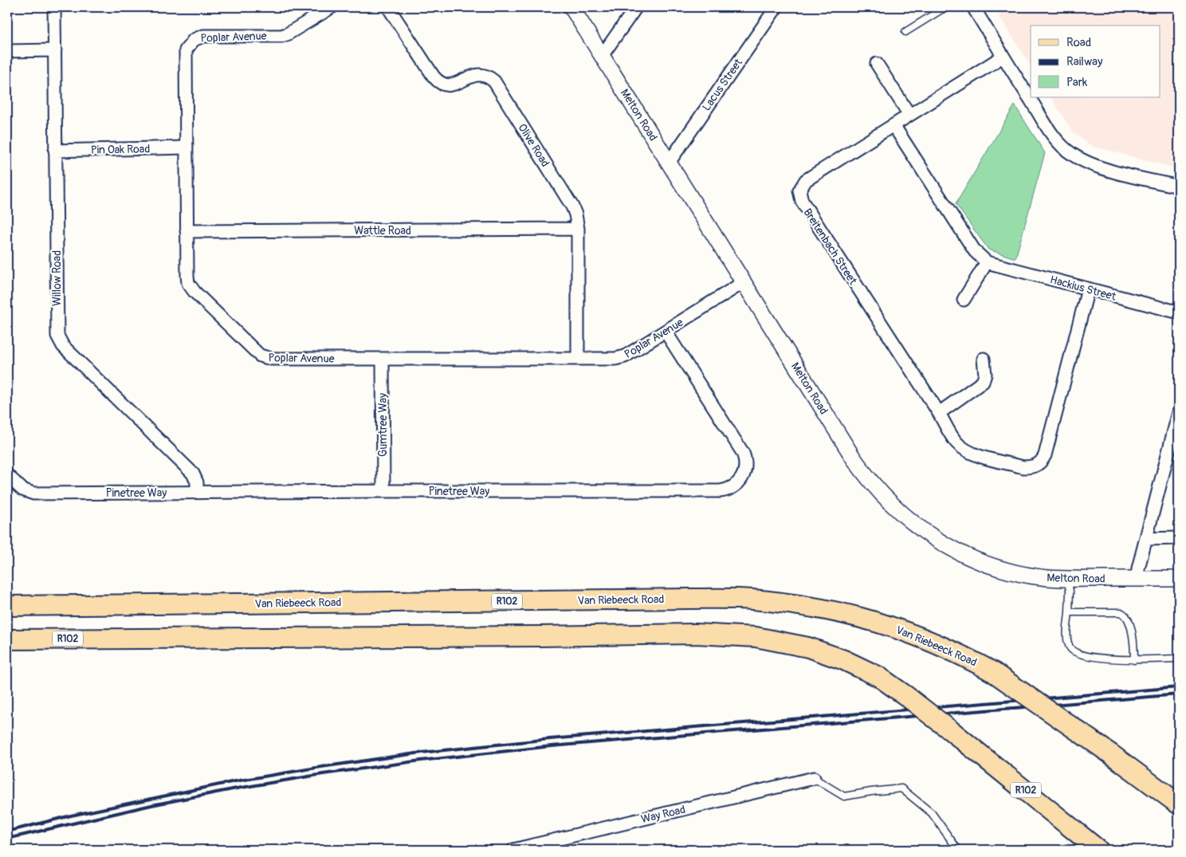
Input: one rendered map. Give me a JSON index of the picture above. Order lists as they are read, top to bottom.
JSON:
{
  "streets": {
    "main road": ["Van Riebeeck Road", "R102"],
    "street": [
      "Poplar Avenue",
      "Lacus Street",
      "Melton Road",
      "Olive Road",
      "Pin Oak Road",
      "Wattle Road",
      "Breitenbach Street",
      "Willow Road",
      "Hackius Street",
      "Gumtree Way",
      "Pinetree Way",
      "Way Road"
    ]
  },
  "crossings": [
    ["Poplar Avenue", "Melton Road"],
    ["Poplar Avenue", "Olive Road"],
    ["Poplar Avenue", "Pin Oak Road"],
    ["Poplar Avenue", "Wattle Road"],
    ["Poplar Avenue", "Gumtree Way"],
    ["Poplar Avenue", "Pinetree Way"],
    ["Lacus Street", "Melton Road"],
    ["Olive Road", "Wattle Road"],
    ["Pin Oak Road", "Willow Road"],
    ["Breitenbach Street", "Hackius Street"],
    ["Willow Road", "Pinetree Way"],
    ["Gumtree Way", "Pinetree Way"]
  ],
  "legend": ["Road", "Railway", "Park"]
}
